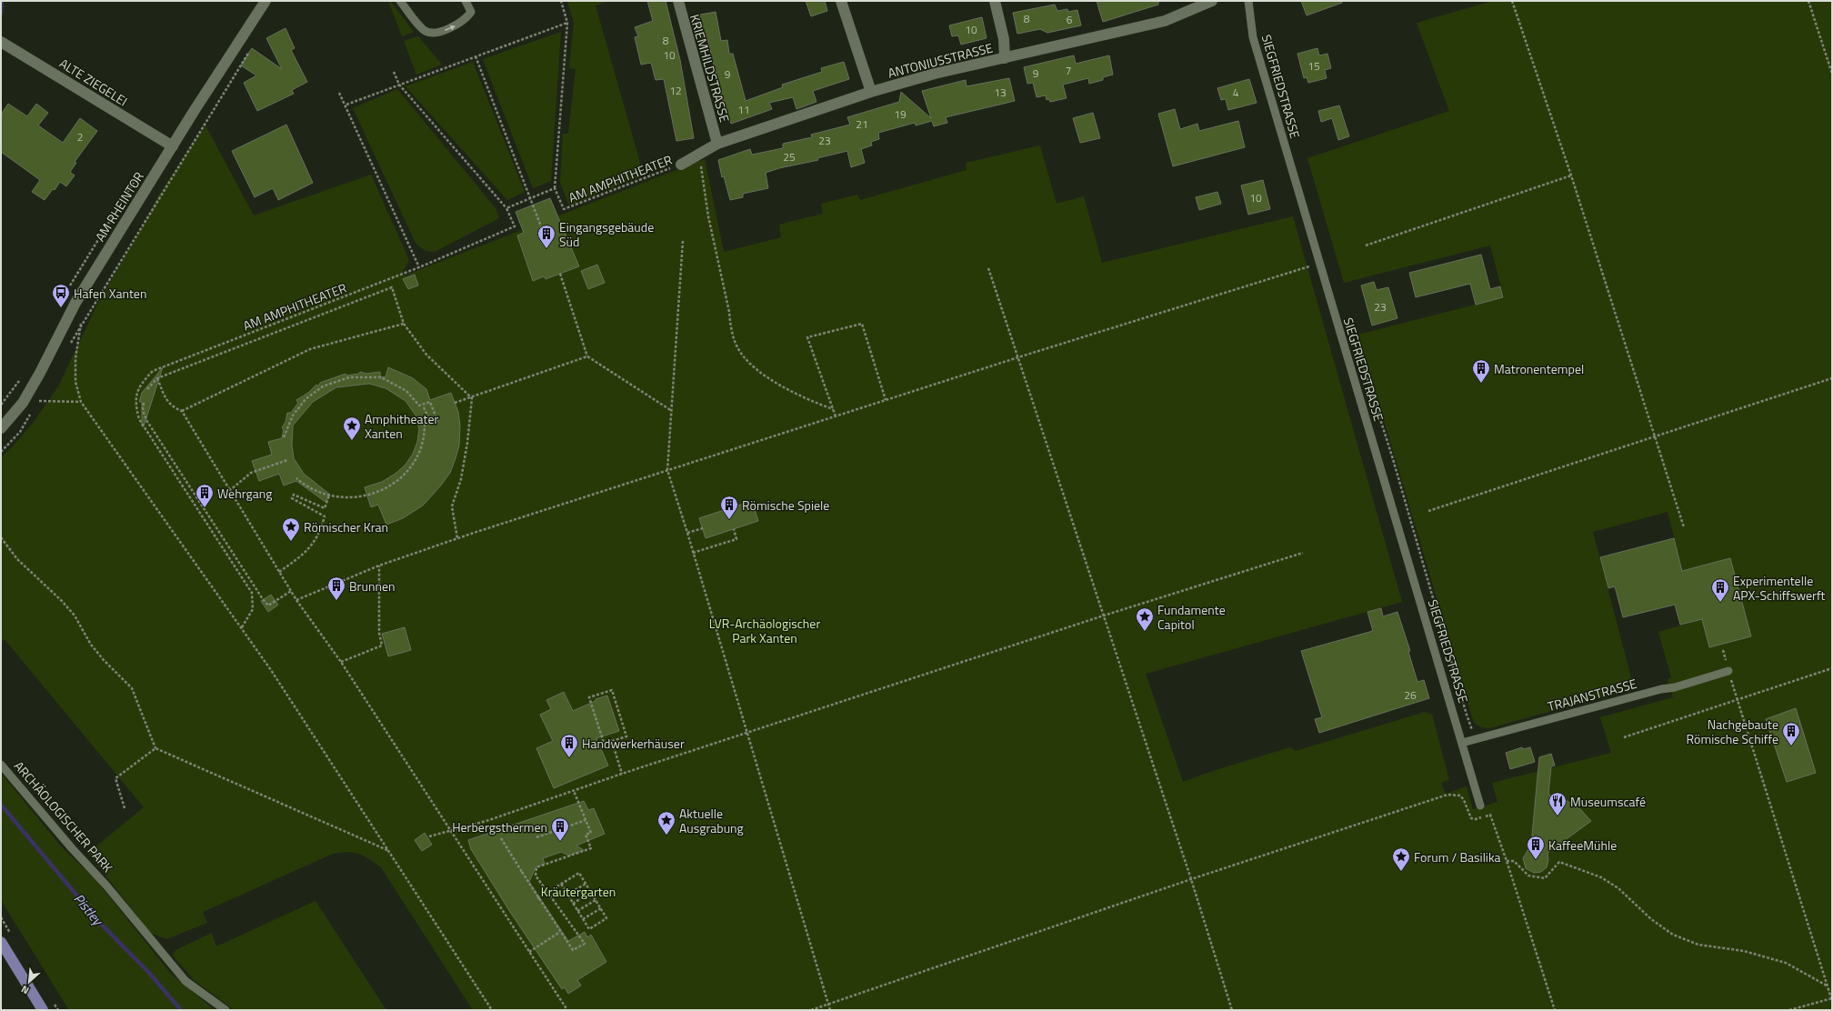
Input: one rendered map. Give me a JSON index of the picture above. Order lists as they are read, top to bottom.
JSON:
{
  "streets": {
    "street": [
      "ANTONIUSSTRASSE",
      "KRIEMHILDSTRASSE",
      "ALTE ZIEGELEI",
      "AM RHEINTOR"
    ],
    "lane": ["SIEGFRIEDSTRASSE", "TRAJANSTRASSE", "ARCHÄOLOGISCHER PARK"],
    "path": ["AM AMPHITHEATER"]
  },
  "crossings": [
    ["ANTONIUSSTRASSE", "KRIEMHILDSTRASSE"],
    ["ANTONIUSSTRASSE", "AM AMPHITHEATER"],
    ["ALTE ZIEGELEI", "AM RHEINTOR"],
    ["SIEGFRIEDSTRASSE", "TRAJANSTRASSE"]
  ],
  "water": ["Pistley"],
  "parks": ["LVR-Archäologischer Park Xanten", "Kräutergarten"],
  "places": {
    "building": [
      "Eingangsgebäude Süd",
      "Matronentempel",
      "Wehrgang",
      "Römische Spiele",
      "Brunnen",
      "Experimentelle APX-Schiffswerft",
      "Nachgebaute Römische Schiffe",
      "Handwerkerhäuser",
      "Herbergsthermen",
      "KaffeeMühle"
    ],
    "bus stop": ["Hafen Xanten"],
    "place": [
      "Amphitheater Xanten",
      "Römischer Kran",
      "Fundamente Capitol",
      "Aktuelle Ausgrabung",
      "Forum / Basilika"
    ],
    "restaurant": ["Museumscafé"]
  },
  "house_numbers": [
    "8",
    "6",
    "10",
    "8",
    "10",
    "15",
    "7",
    "9",
    "9",
    "12",
    "13",
    "4",
    "11",
    "19",
    "21",
    "2",
    "23",
    "25",
    "10",
    "23",
    "26"
  ],
  "north": "bottom left"
}
